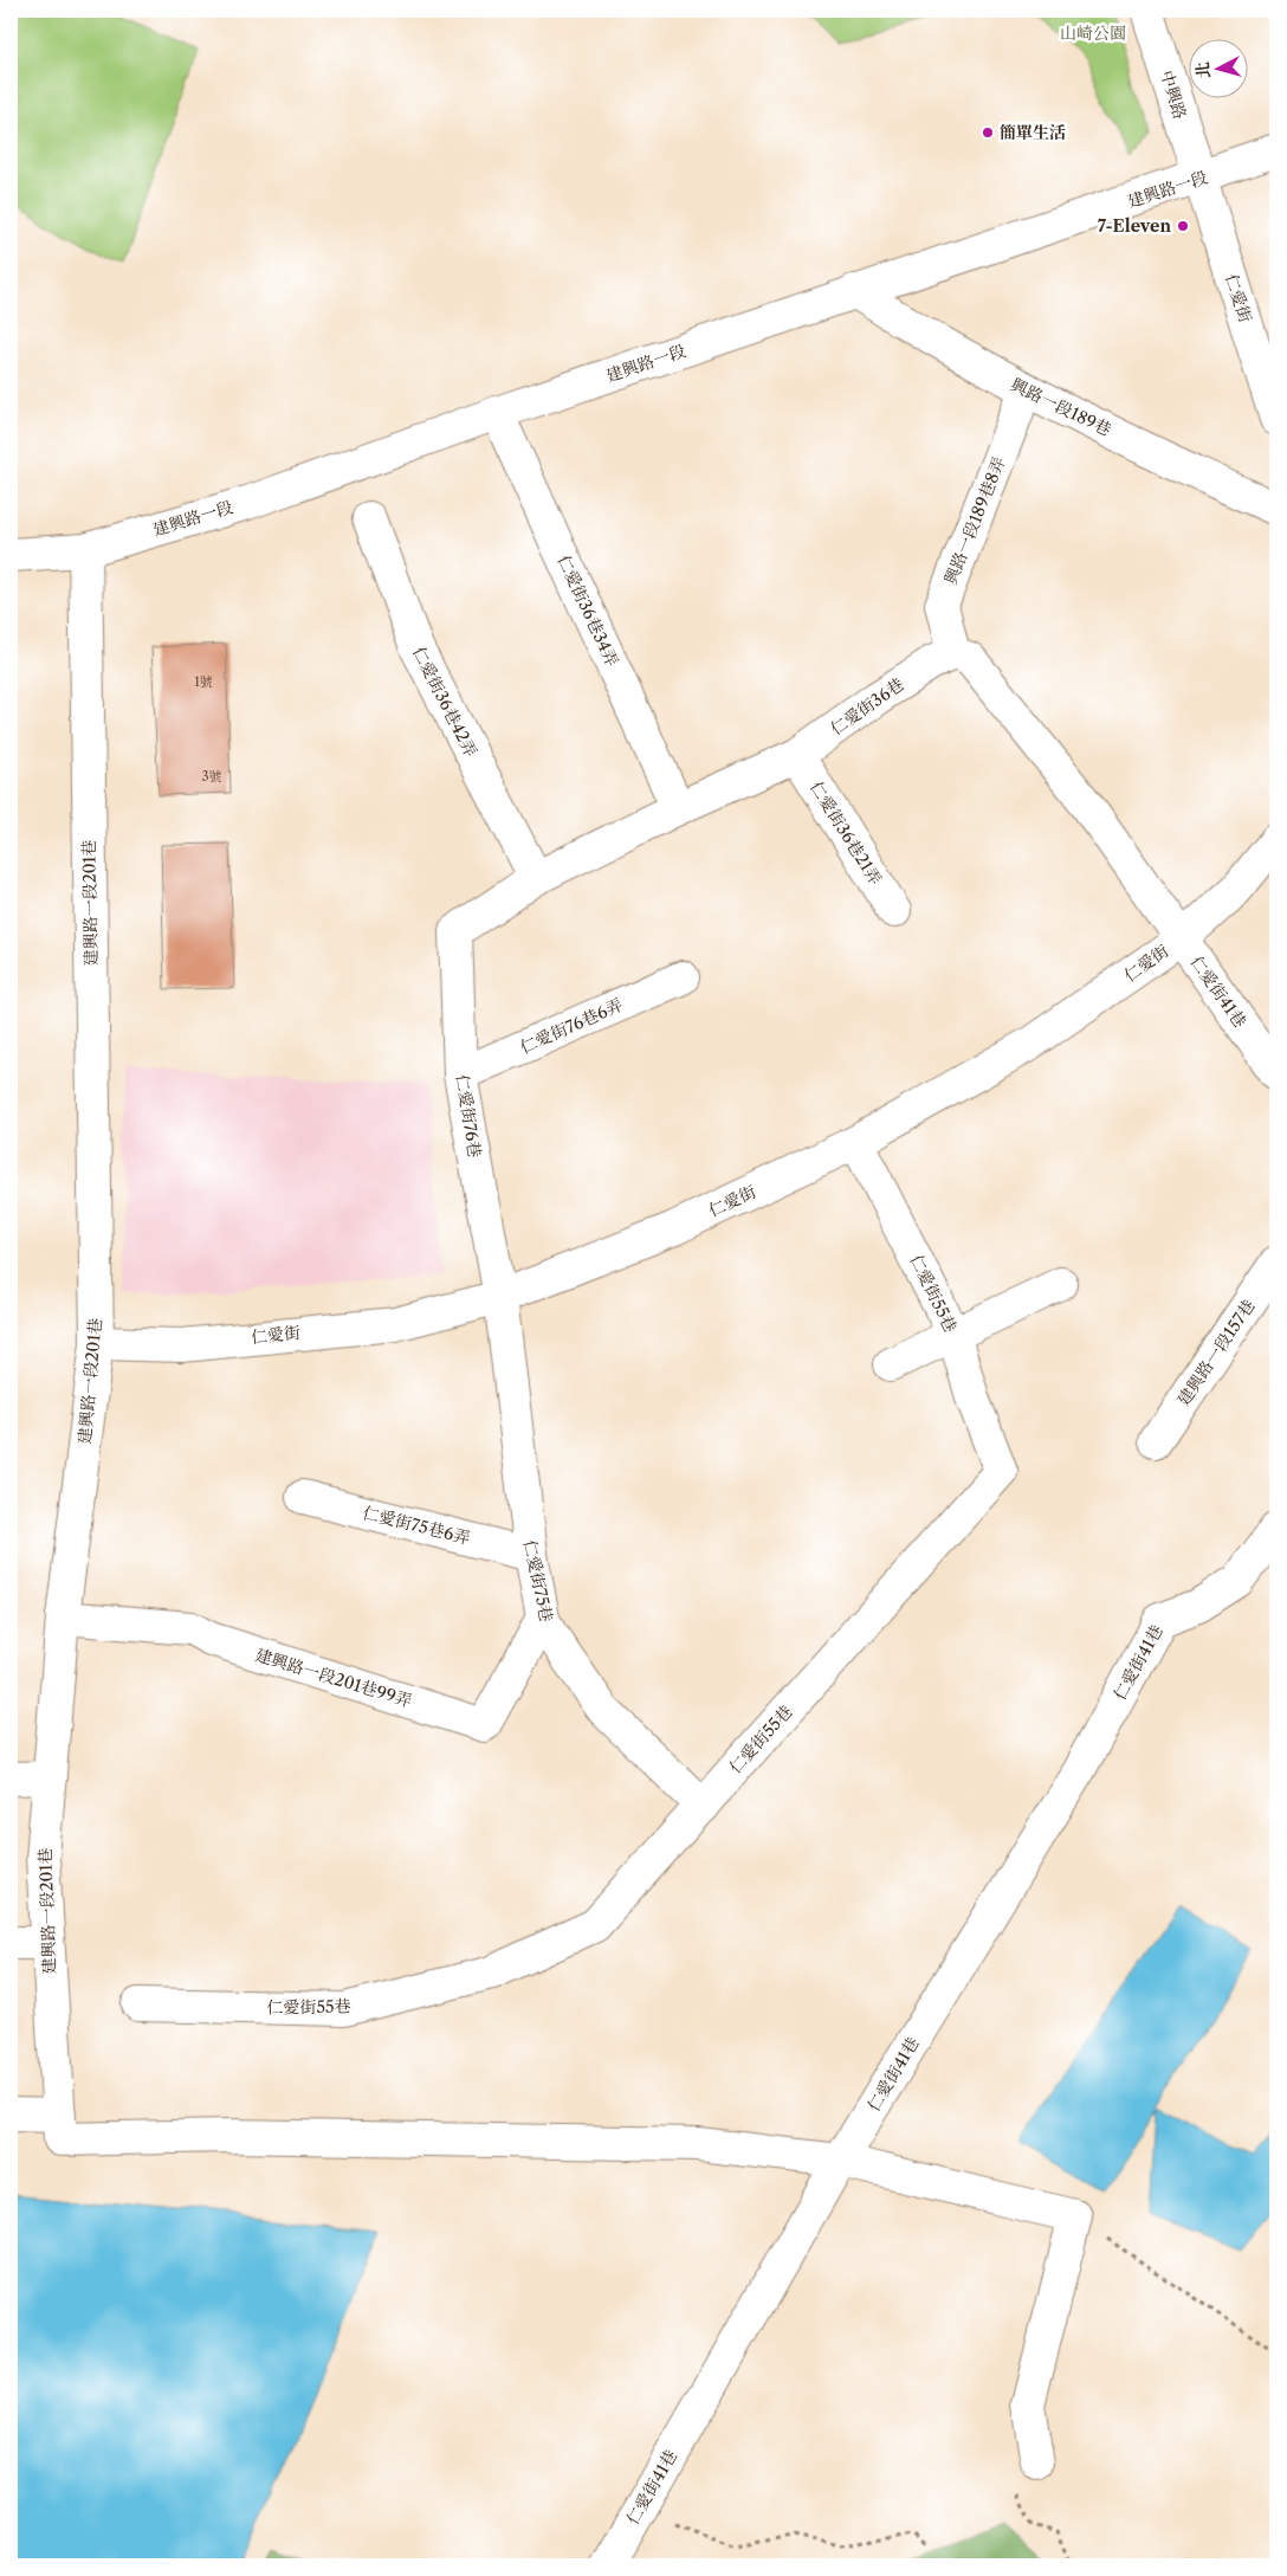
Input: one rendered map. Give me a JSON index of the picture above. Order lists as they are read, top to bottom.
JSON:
{
  "streets": {
    "street": [
      "中興路",
      "建興路一段",
      "仁愛街",
      "興路一段189巷",
      "興路一段189巷8弄",
      "仁愛街36巷34弄",
      "仁愛街36巷42弄",
      "仁愛街36巷",
      "仁愛街36巷21弄",
      "建興路一段201巷",
      "仁愛街41巷",
      "仁愛街76巷6弄",
      "仁愛街76巷",
      "仁愛街55巷",
      "建興路一段157巷",
      "仁愛街75巷6弄",
      "仁愛街75巷",
      "建興路一段201巷99弄"
    ]
  },
  "crossings": [
    ["中興路", "建興路一段"],
    ["中興路", "仁愛街"],
    ["建興路一段", "仁愛街"],
    ["建興路一段", "興路一段189巷"],
    ["建興路一段", "仁愛街36巷34弄"],
    ["建興路一段", "建興路一段201巷"],
    ["仁愛街", "建興路一段201巷"],
    ["仁愛街", "仁愛街41巷"],
    ["仁愛街", "仁愛街76巷"],
    ["仁愛街", "仁愛街55巷"],
    ["仁愛街", "仁愛街75巷"],
    ["興路一段189巷", "興路一段189巷8弄"],
    ["興路一段189巷8弄", "仁愛街36巷"],
    ["仁愛街36巷34弄", "仁愛街36巷"],
    ["仁愛街36巷42弄", "仁愛街36巷"],
    ["仁愛街36巷", "仁愛街36巷21弄"],
    ["仁愛街36巷", "仁愛街76巷"],
    ["建興路一段201巷", "建興路一段201巷99弄"],
    ["仁愛街76巷6弄", "仁愛街76巷"],
    ["仁愛街76巷", "仁愛街75巷"],
    ["仁愛街55巷", "仁愛街75巷"],
    ["仁愛街75巷6弄", "仁愛街75巷"],
    ["仁愛街75巷", "建興路一段201巷99弄"]
  ],
  "parks": ["山崎公園"],
  "places": ["簡單生活", "7-Eleven"],
  "house_numbers": ["1號", "3號"],
  "north": "left"
}
